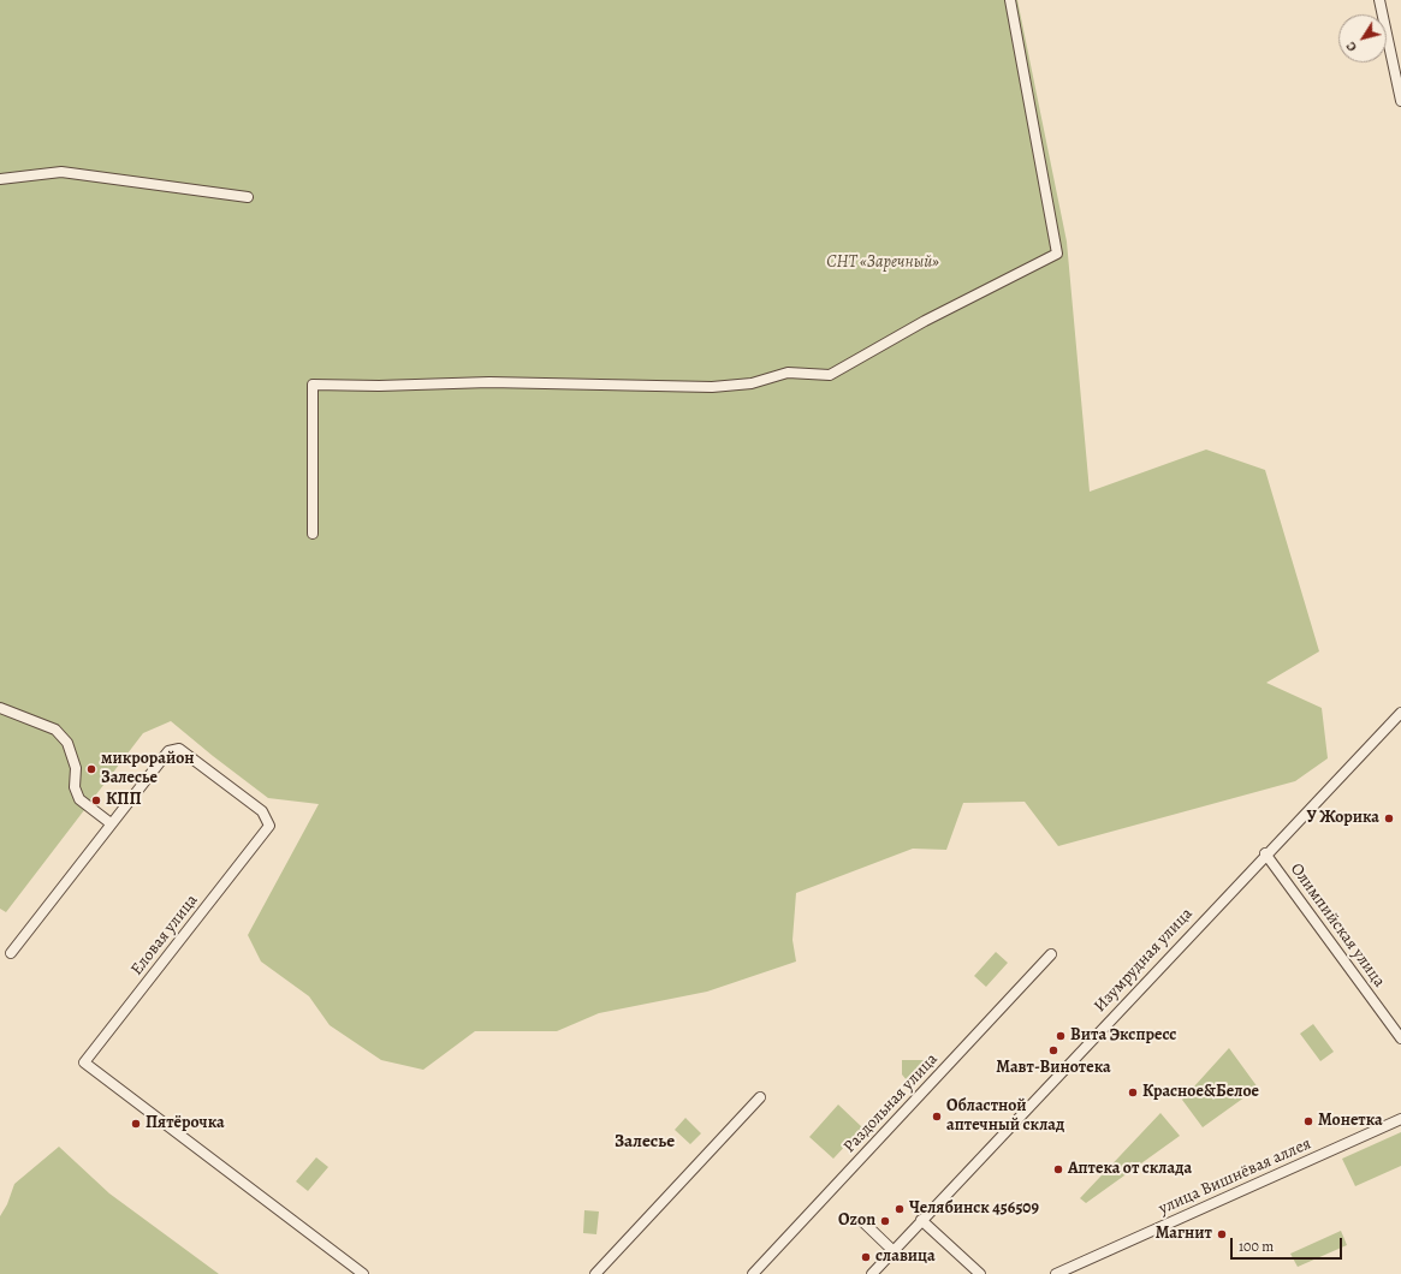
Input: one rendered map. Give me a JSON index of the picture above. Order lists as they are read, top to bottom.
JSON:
{
  "streets": {
    "street": [
      "Олимпийская улица",
      "Еловая улица",
      "Изумрудная улица",
      "Раздольная улица",
      "улица Вишнёвая аллея"
    ]
  },
  "crossings": [
    ["Олимпийская улица", "Изумрудная улица"]
  ],
  "districts": ["Залесье"],
  "parks": ["СНТ «Заречный»"],
  "places": [
    "микрорайон Залесье",
    "КПП",
    "У Жорика",
    "Вита Экспресс",
    "Мавт-Винотека",
    "Красное&Белое",
    "Областной аптечный склад",
    "Монетка",
    "Пятёрочка",
    "Аптека от склада",
    "Челябинск 456509",
    "Ozon",
    "Магнит",
    "славица"
  ],
  "scale_bar": "100 m",
  "north": "bottom left"
}
